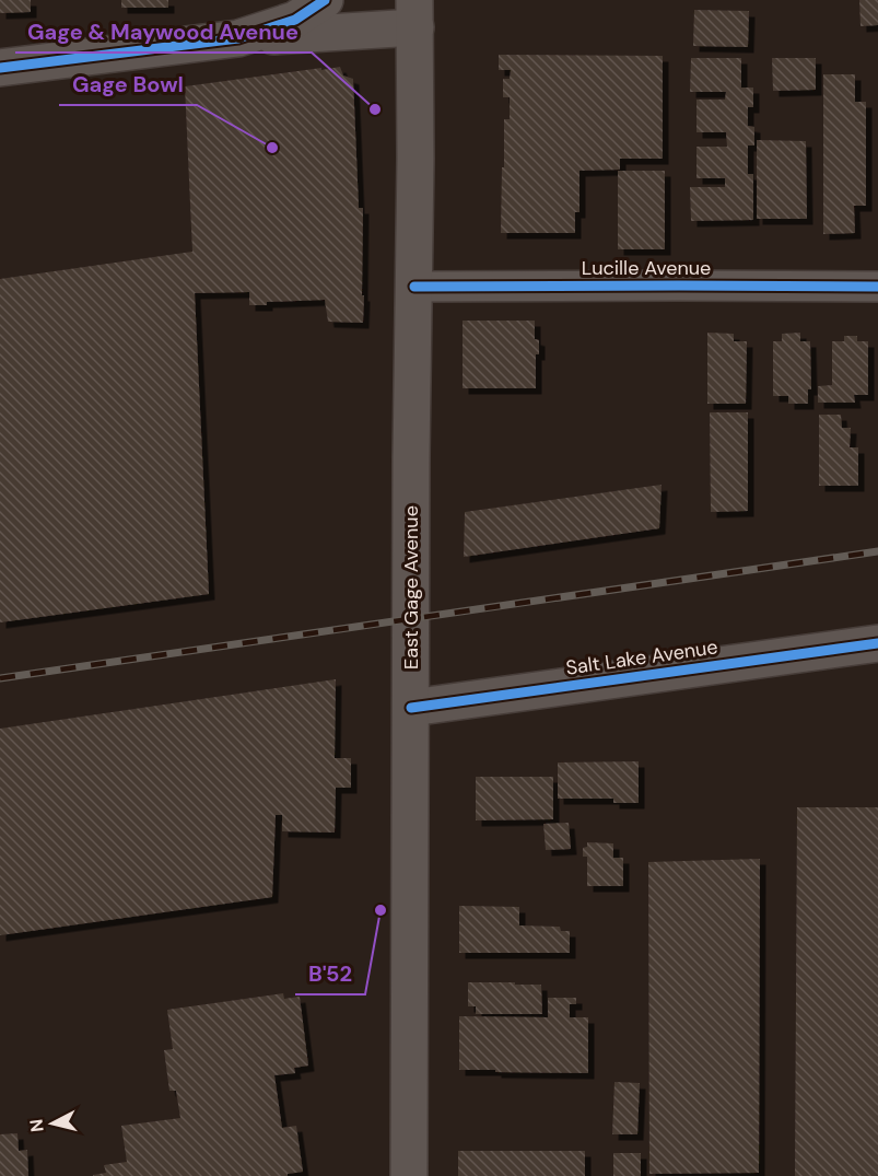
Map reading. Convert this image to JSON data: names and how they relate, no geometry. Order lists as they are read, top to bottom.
{
  "streets": {
    "main road": ["East Gage Avenue", "Salt Lake Avenue"],
    "street": ["Lucille Avenue"]
  },
  "crossings": [
    ["Lucille Avenue", "East Gage Avenue"],
    ["East Gage Avenue", "Salt Lake Avenue"]
  ],
  "places": ["Gage & Maywood Avenue", "Gage Bowl", "B'52"],
  "north": "left"
}
